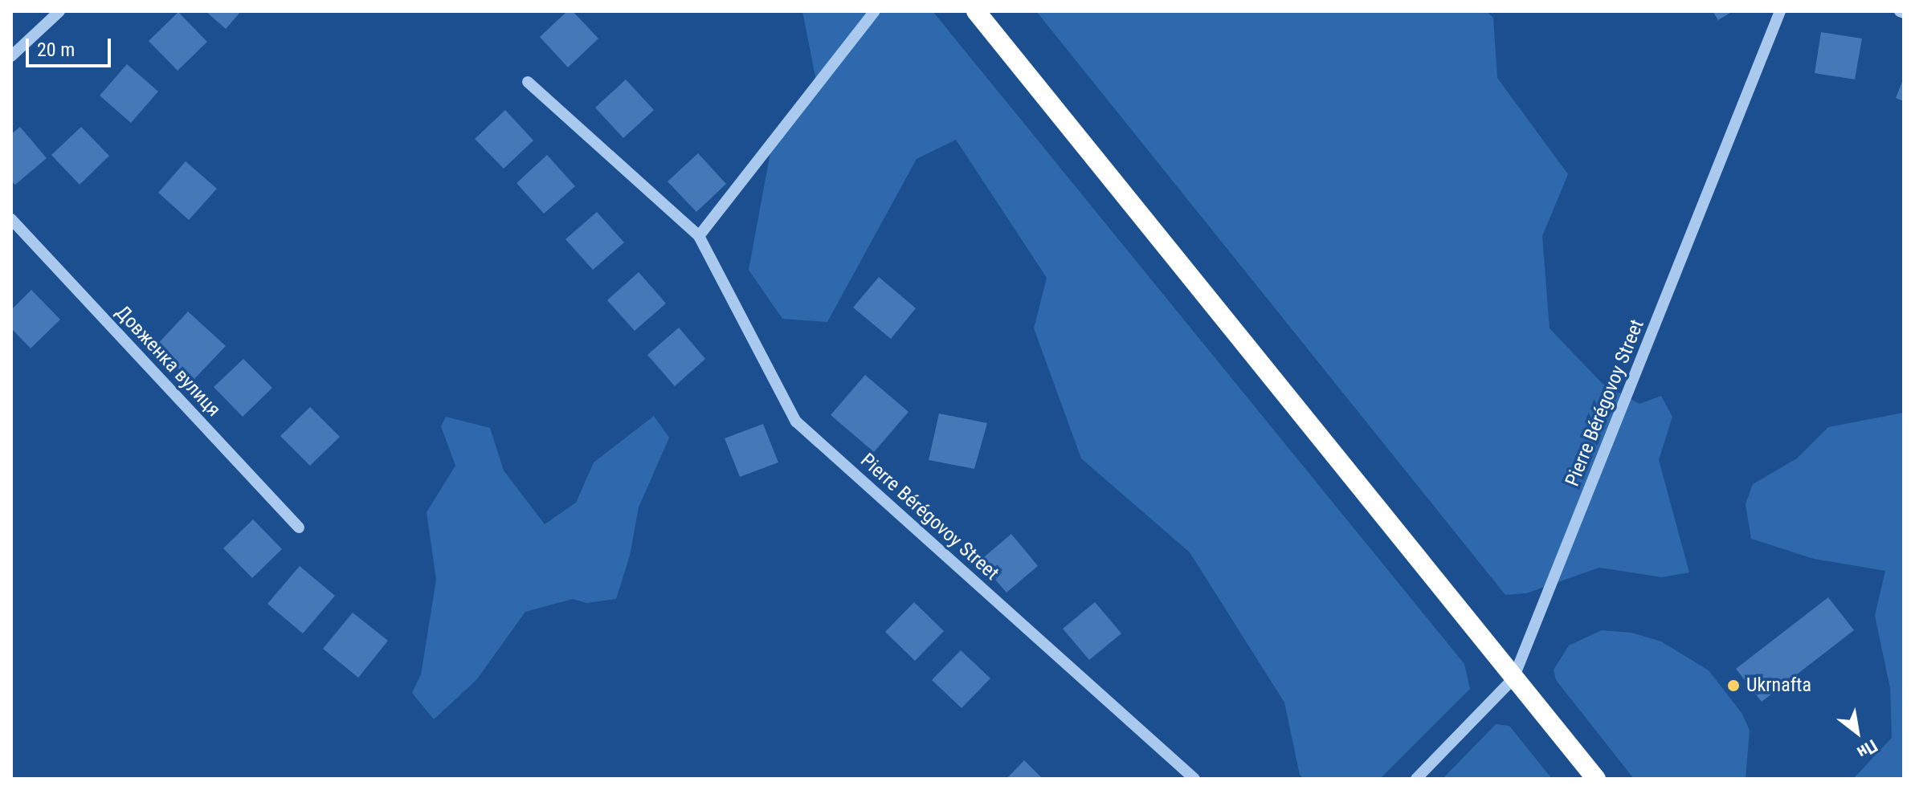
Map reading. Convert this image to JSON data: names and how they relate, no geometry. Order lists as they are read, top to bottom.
{
  "streets": {
    "street": ["Довженка вулиця", "Pierre Bérégovoy Street"]
  },
  "places": ["Ukrnafta"],
  "scale_bar": "20 m",
  "north": "bottom right"
}
